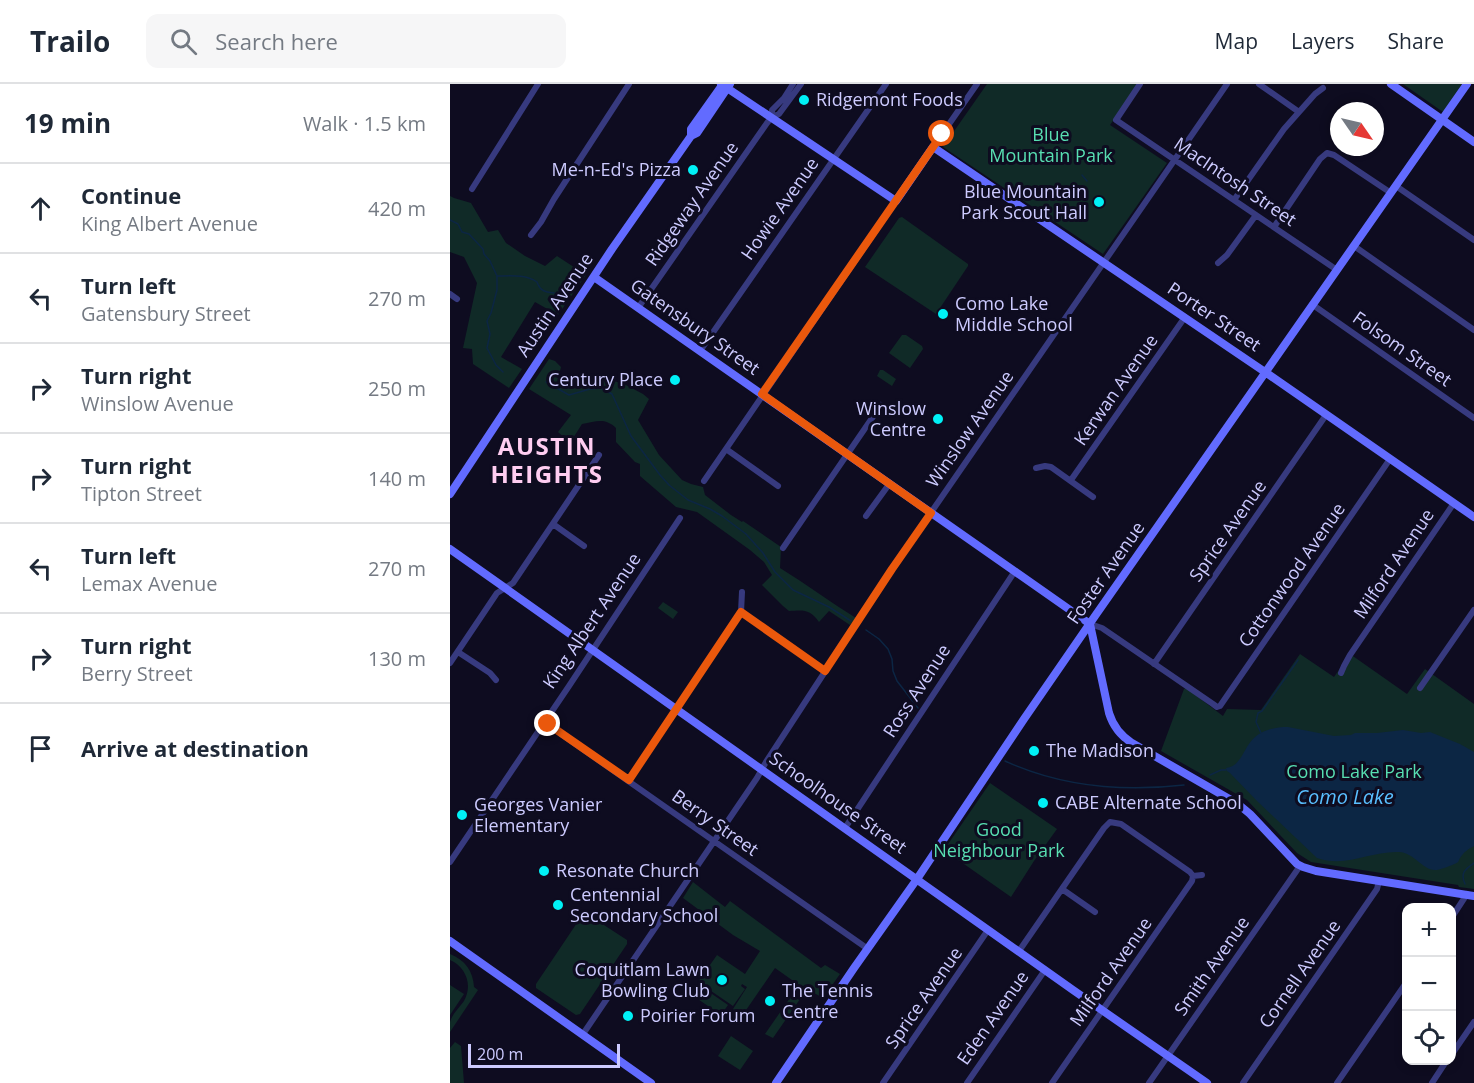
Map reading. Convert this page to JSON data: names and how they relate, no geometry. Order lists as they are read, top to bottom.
{
  "streets": {
    "street": [
      "MacIntosh Street",
      "Ridgeway Avenue",
      "Howie Avenue",
      "Austin Avenue",
      "Porter Street",
      "Gatensbury Street",
      "Folsom Street",
      "Kerwan Avenue",
      "Winslow Avenue",
      "Sprice Avenue",
      "Milford Avenue",
      "Foster Avenue",
      "Cottonwood Avenue",
      "King Albert Avenue",
      "Ross Avenue",
      "Schoolhouse Street",
      "Berry Street",
      "Smith Avenue",
      "Cornell Avenue",
      "Eden Avenue"
    ]
  },
  "crossings": [
    ["MacIntosh Street", "Winslow Avenue"],
    ["MacIntosh Street", "Foster Avenue"],
    ["Ridgeway Avenue", "Gatensbury Street"],
    ["Howie Avenue", "Gatensbury Street"],
    ["Austin Avenue", "Gatensbury Street"],
    ["Porter Street", "Kerwan Avenue"],
    ["Porter Street", "Winslow Avenue"],
    ["Porter Street", "Sprice Avenue"],
    ["Porter Street", "Milford Avenue"],
    ["Porter Street", "Foster Avenue"],
    ["Porter Street", "Cottonwood Avenue"],
    ["Gatensbury Street", "Winslow Avenue"],
    ["Gatensbury Street", "Foster Avenue"],
    ["Gatensbury Street", "Ross Avenue"],
    ["Folsom Street", "Foster Avenue"],
    ["Winslow Avenue", "Schoolhouse Street"],
    ["Winslow Avenue", "Berry Street"],
    ["Sprice Avenue", "Cottonwood Avenue"],
    ["Sprice Avenue", "Schoolhouse Street"],
    ["Milford Avenue", "Schoolhouse Street"],
    ["Foster Avenue", "Schoolhouse Street"],
    ["Foster Avenue", "Berry Street"],
    ["King Albert Avenue", "Schoolhouse Street"],
    ["King Albert Avenue", "Berry Street"],
    ["Ross Avenue", "Schoolhouse Street"],
    ["Schoolhouse Street", "Smith Avenue"],
    ["Schoolhouse Street", "Eden Avenue"]
  ],
  "districts": ["AUSTIN HEIGHTS"],
  "water": ["Como Lake"],
  "parks": ["Blue Mountain Park", "Como Lake Park", "Good Neighbour Park"],
  "places": [
    "Ridgemont Foods",
    "Me-n-Ed's Pizza",
    "Blue Mountain Park Scout Hall",
    "Como Lake Middle School",
    "Century Place",
    "Winslow Centre",
    "The Madison",
    "CABE Alternate School",
    "Georges Vanier Elementary",
    "Resonate Church",
    "Centennial Secondary School",
    "Coquitlam Lawn Bowling Club",
    "The Tennis Centre",
    "Poirier Forum"
  ],
  "scale_bar": "200 m",
  "north": "bottom right",
  "page": {
    "header": "Trailo",
    "search": "Search here",
    "nav": ["Map", "Layers", "Share"],
    "heading": ["19 min", "Walk · 1.5 km"],
    "list": [
      ["Continue", "King Albert Avenue", "420 m"],
      ["Turn left", "Gatensbury Street", "270 m"],
      ["Turn right", "Winslow Avenue", "250 m"],
      ["Turn right", "Tipton Street", "140 m"],
      ["Turn left", "Lemax Avenue", "270 m"],
      ["Turn right", "Berry Street", "130 m"],
      "Arrive at destination"
    ],
    "map_buttons": ["+", "−"],
    "scale": "200 m"
  }
}
